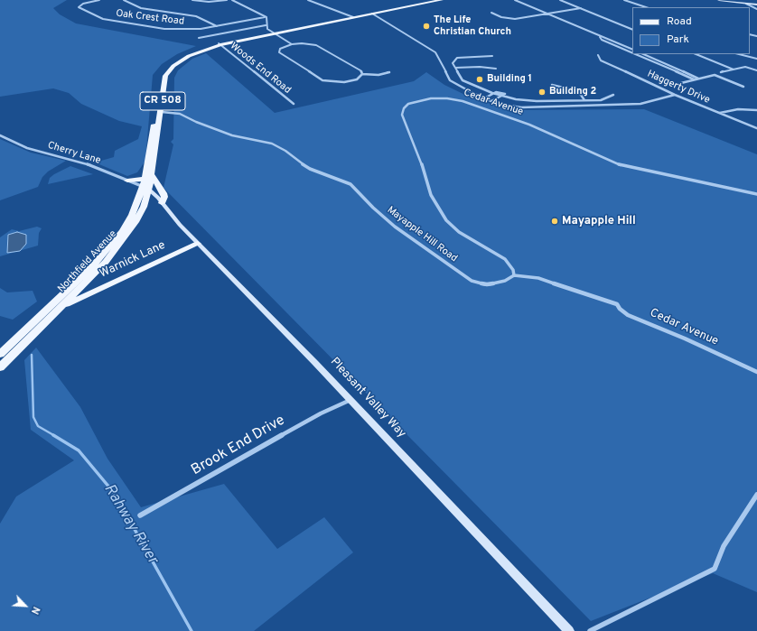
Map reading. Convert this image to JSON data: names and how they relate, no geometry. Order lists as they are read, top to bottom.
{
  "streets": {
    "main road": [
      "CR 508",
      "Warnick Lane",
      "Northfield Avenue",
      "Pleasant Valley Way"
    ],
    "street": [
      "Oak Crest Road",
      "Woods End Road",
      "Haggerty Drive",
      "Cedar Avenue",
      "Cherry Lane",
      "Mayapple Hill Road",
      "Brook End Drive"
    ]
  },
  "crossings": [
    ["Woods End Road", "Northfield Avenue"],
    ["Cedar Avenue", "Mayapple Hill Road"],
    ["Cherry Lane", "Northfield Avenue"],
    ["Cherry Lane", "Pleasant Valley Way"],
    ["Mayapple Hill Road", "Northfield Avenue"],
    ["Warnick Lane", "Northfield Avenue"],
    ["Warnick Lane", "Pleasant Valley Way"],
    ["Northfield Avenue", "Pleasant Valley Way"],
    ["Pleasant Valley Way", "Brook End Drive"]
  ],
  "water": ["Rahway River"],
  "places": [
    "The Life Christian Church",
    "Building 1",
    "Building 2",
    "Mayapple Hill"
  ],
  "legend": ["Road", "Park"],
  "north": "bottom right"
}
